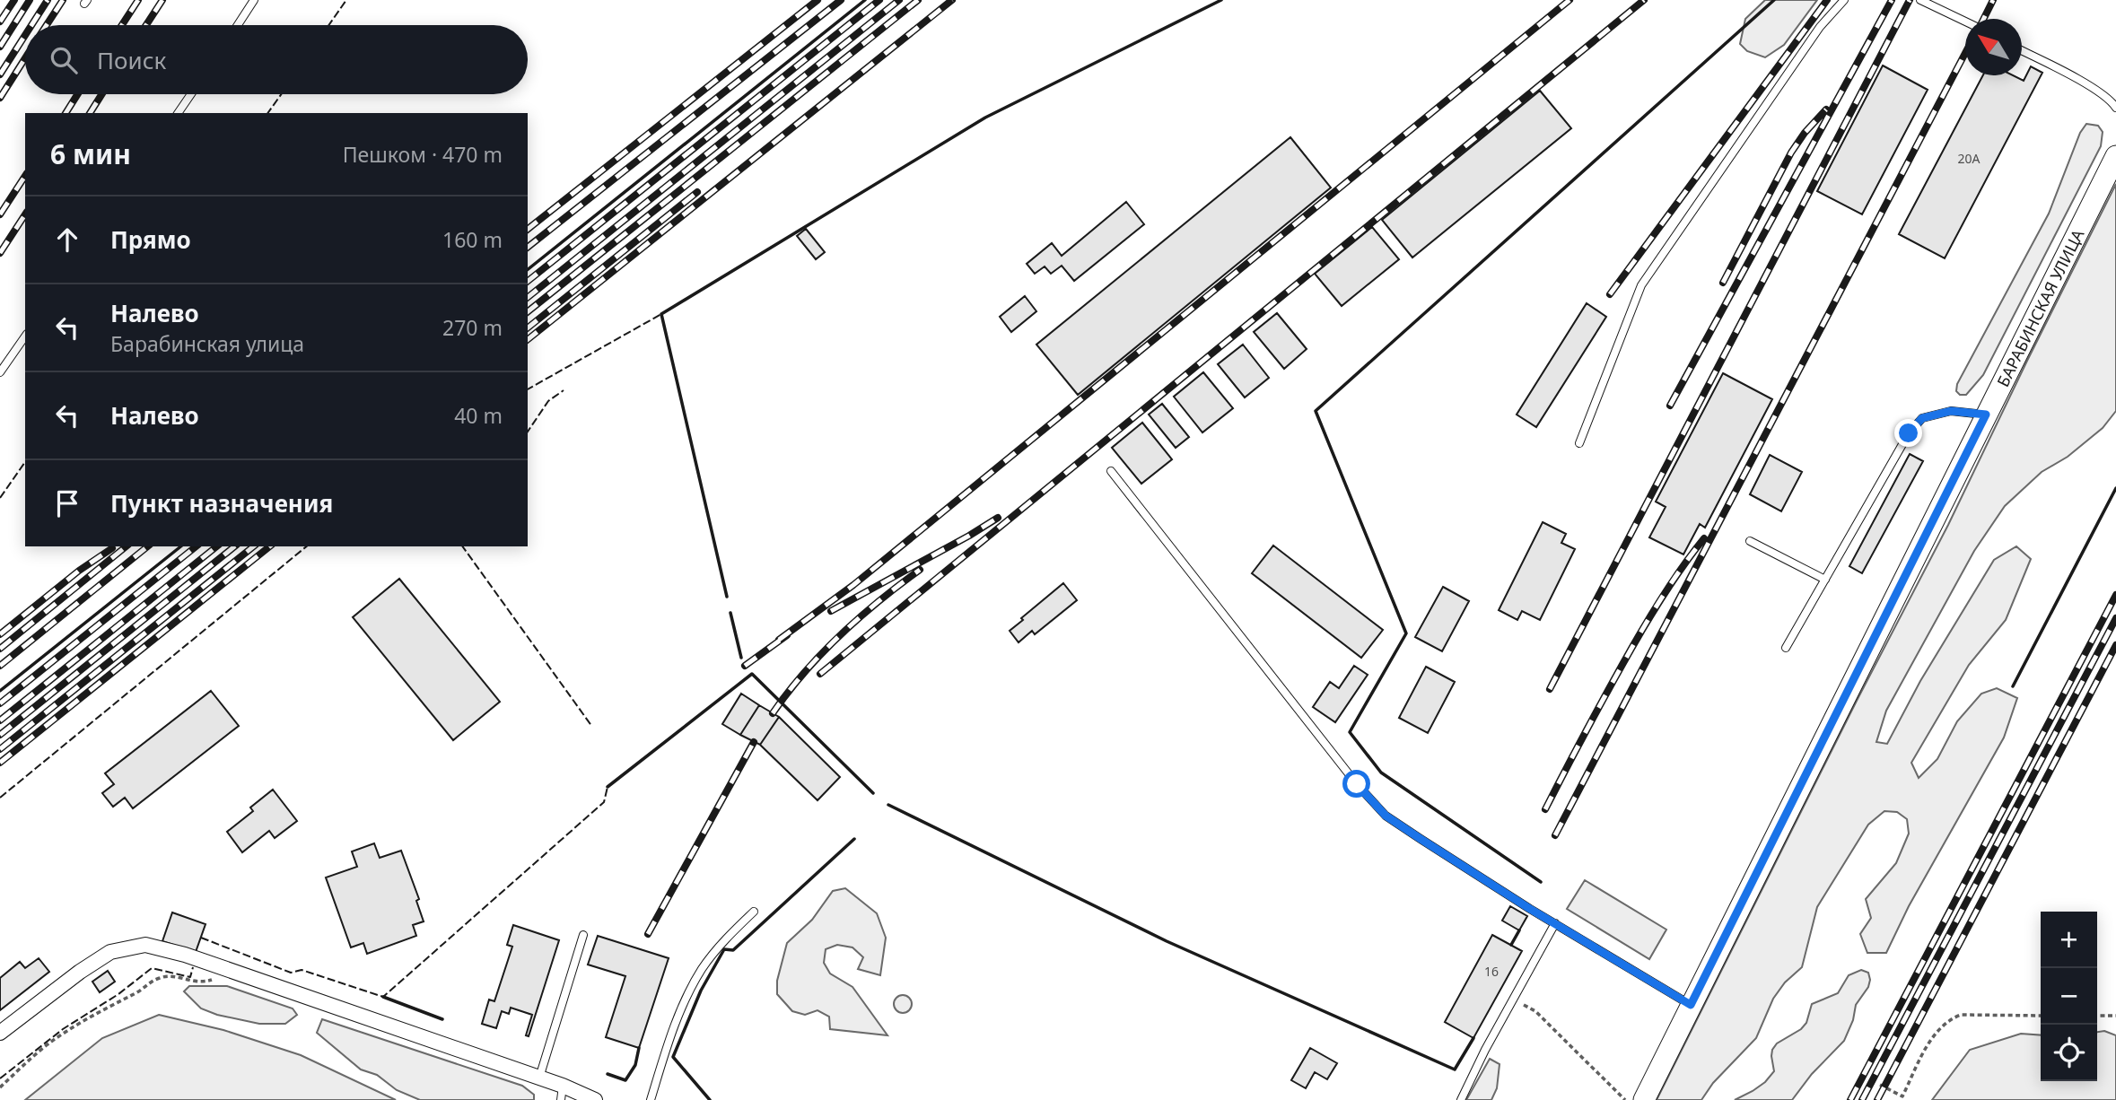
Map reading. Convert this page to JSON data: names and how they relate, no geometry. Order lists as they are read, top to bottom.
{
  "streets": {
    "main road": ["БАРАБИНСКАЯ УЛИЦА"]
  },
  "house_numbers": ["20А", "16"],
  "north": "top left",
  "page": {
    "search": "Поиск",
    "heading": ["6 мин", "Пешком · 470 m"],
    "list": [
      ["Прямо", "160 m"],
      ["Налево", "Барабинская улица", "270 m"],
      ["Налево", "40 m"],
      "Пункт назначения"
    ],
    "map_buttons": ["+", "−"]
  }
}
